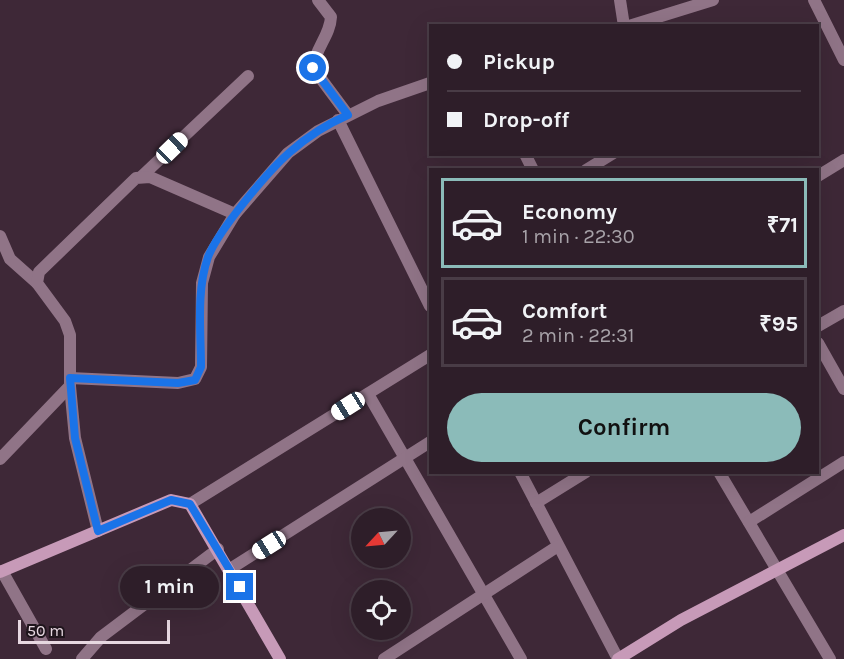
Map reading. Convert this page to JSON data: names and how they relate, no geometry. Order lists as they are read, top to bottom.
{
  "scale_bar": "50 m",
  "north": "bottom left",
  "page": {
    "banner": ["Pickup", "Drop-off"],
    "list": [
      {
        "name": "Economy",
        "note": "1 min · 22:30",
        "value": "₹71"
      },
      {
        "name": "Comfort",
        "note": "2 min · 22:31",
        "value": "₹95"
      }
    ],
    "buttons": "Confirm",
    "bubble": "1 min",
    "scale": "50 m"
  }
}
